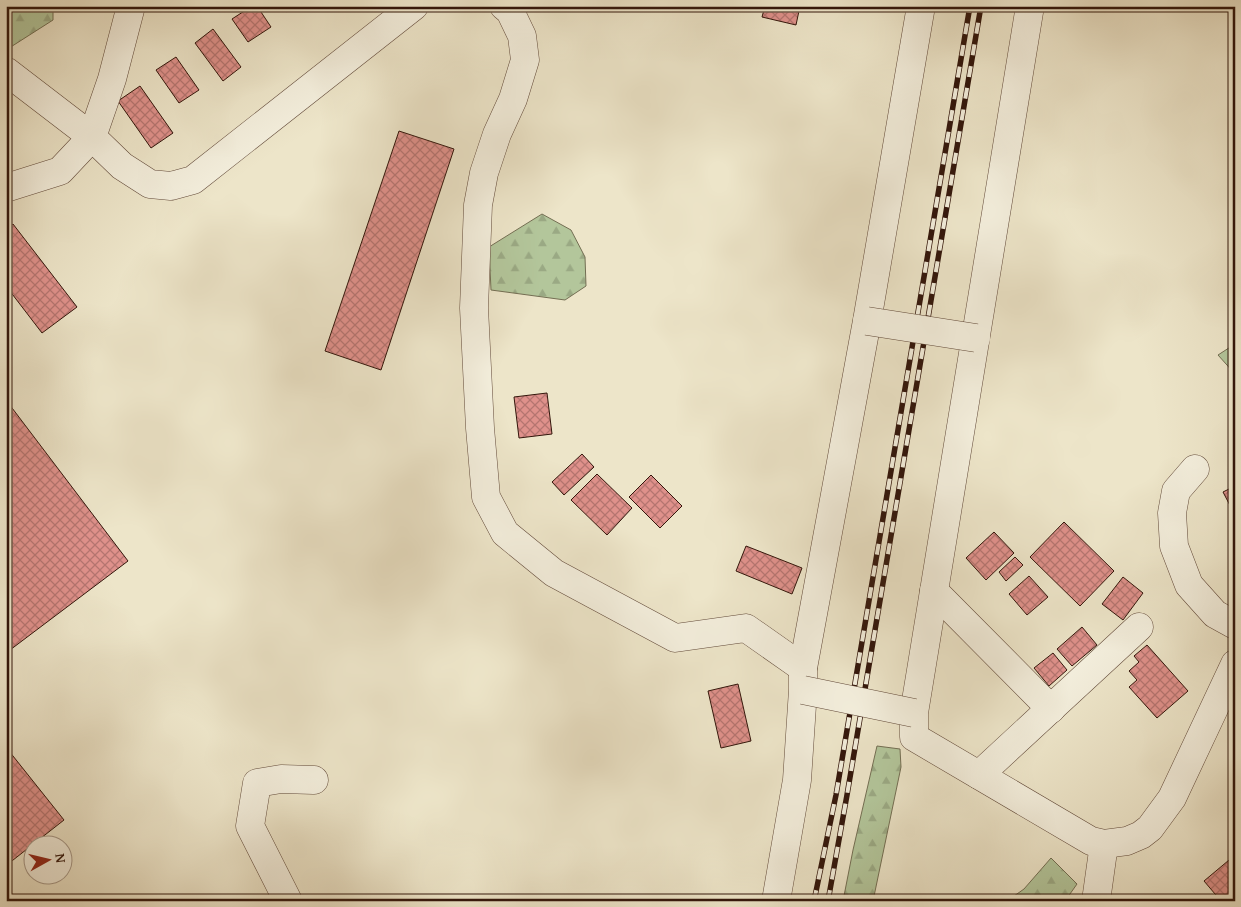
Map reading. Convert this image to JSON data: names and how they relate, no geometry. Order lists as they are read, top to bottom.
{
  "north": "right"
}
